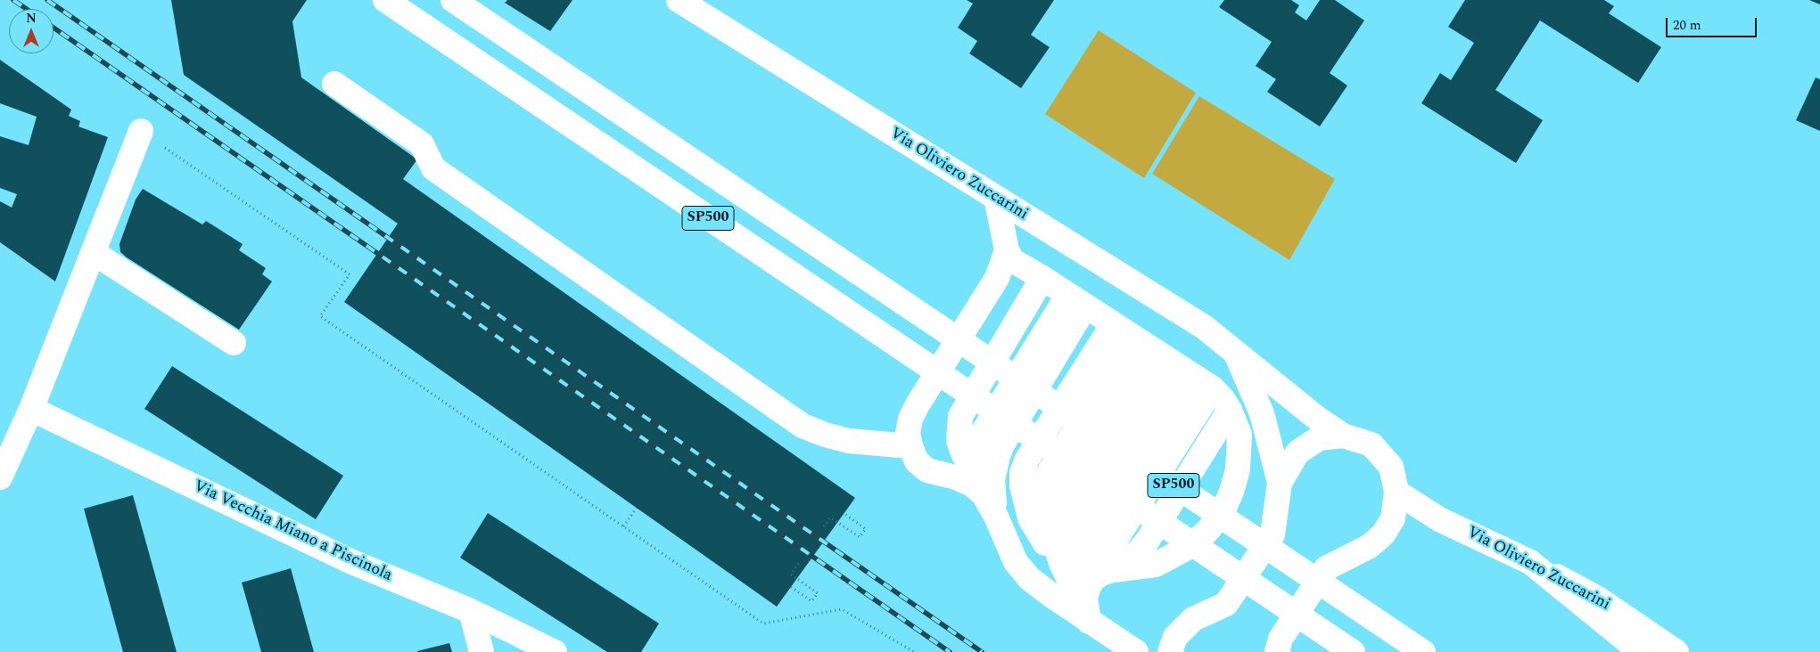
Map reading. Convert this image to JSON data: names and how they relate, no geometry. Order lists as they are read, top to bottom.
{
  "streets": {
    "main road": ["Via Oliviero Zuccarini", "SP500", "Via Vecchia Miano a Piscinola"]
  },
  "scale_bar": "20 m",
  "north": "top"
}
